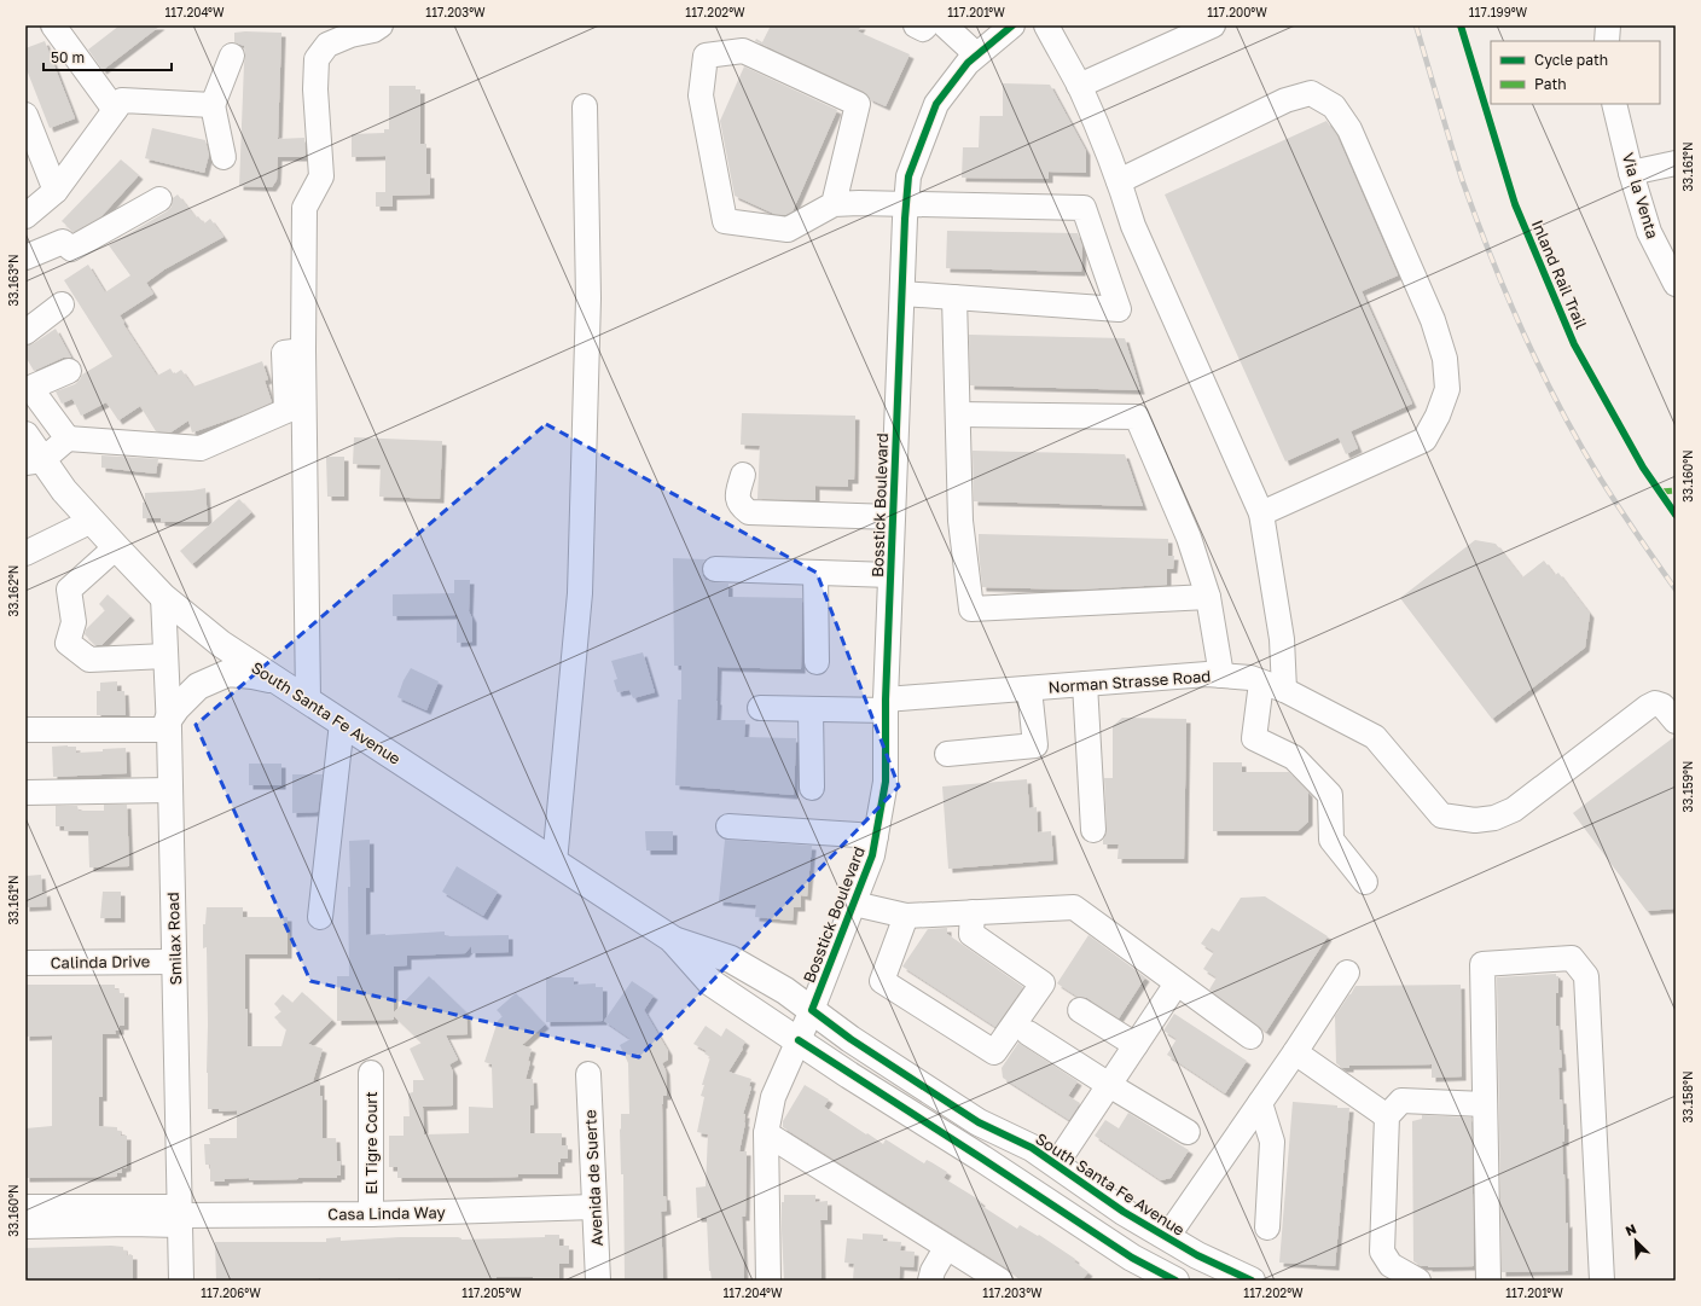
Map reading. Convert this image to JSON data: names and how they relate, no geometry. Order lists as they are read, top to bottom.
{
  "streets": {
    "main road": ["South Santa Fe Avenue"],
    "street": [
      "Via la Venta",
      "Bosstick Boulevard",
      "Norman Strasse Road",
      "Smilax Road",
      "Calinda Drive",
      "El Tigre Court",
      "Avenida de Suerte",
      "Casa Linda Way"
    ],
    "cycle path": ["Inland Rail Trail"]
  },
  "crossings": [
    ["Bosstick Boulevard", "Norman Strasse Road"],
    ["Bosstick Boulevard", "South Santa Fe Avenue"],
    ["South Santa Fe Avenue", "Smilax Road"],
    ["Smilax Road", "Calinda Drive"],
    ["Smilax Road", "Casa Linda Way"],
    ["El Tigre Court", "Casa Linda Way"],
    ["Avenida de Suerte", "Casa Linda Way"]
  ],
  "legend": ["Cycle path", "Path"],
  "scale_bar": "50 m",
  "north": "top left",
  "coordinates": [
    "117.204°W",
    "117.203°W",
    "117.202°W",
    "117.201°W",
    "117.200°W",
    "117.199°W",
    "33.161°N",
    "33.163°N",
    "33.160°N",
    "33.162°N",
    "33.159°N",
    "33.158°N",
    "117.206°W",
    "117.205°W"
  ]
}
